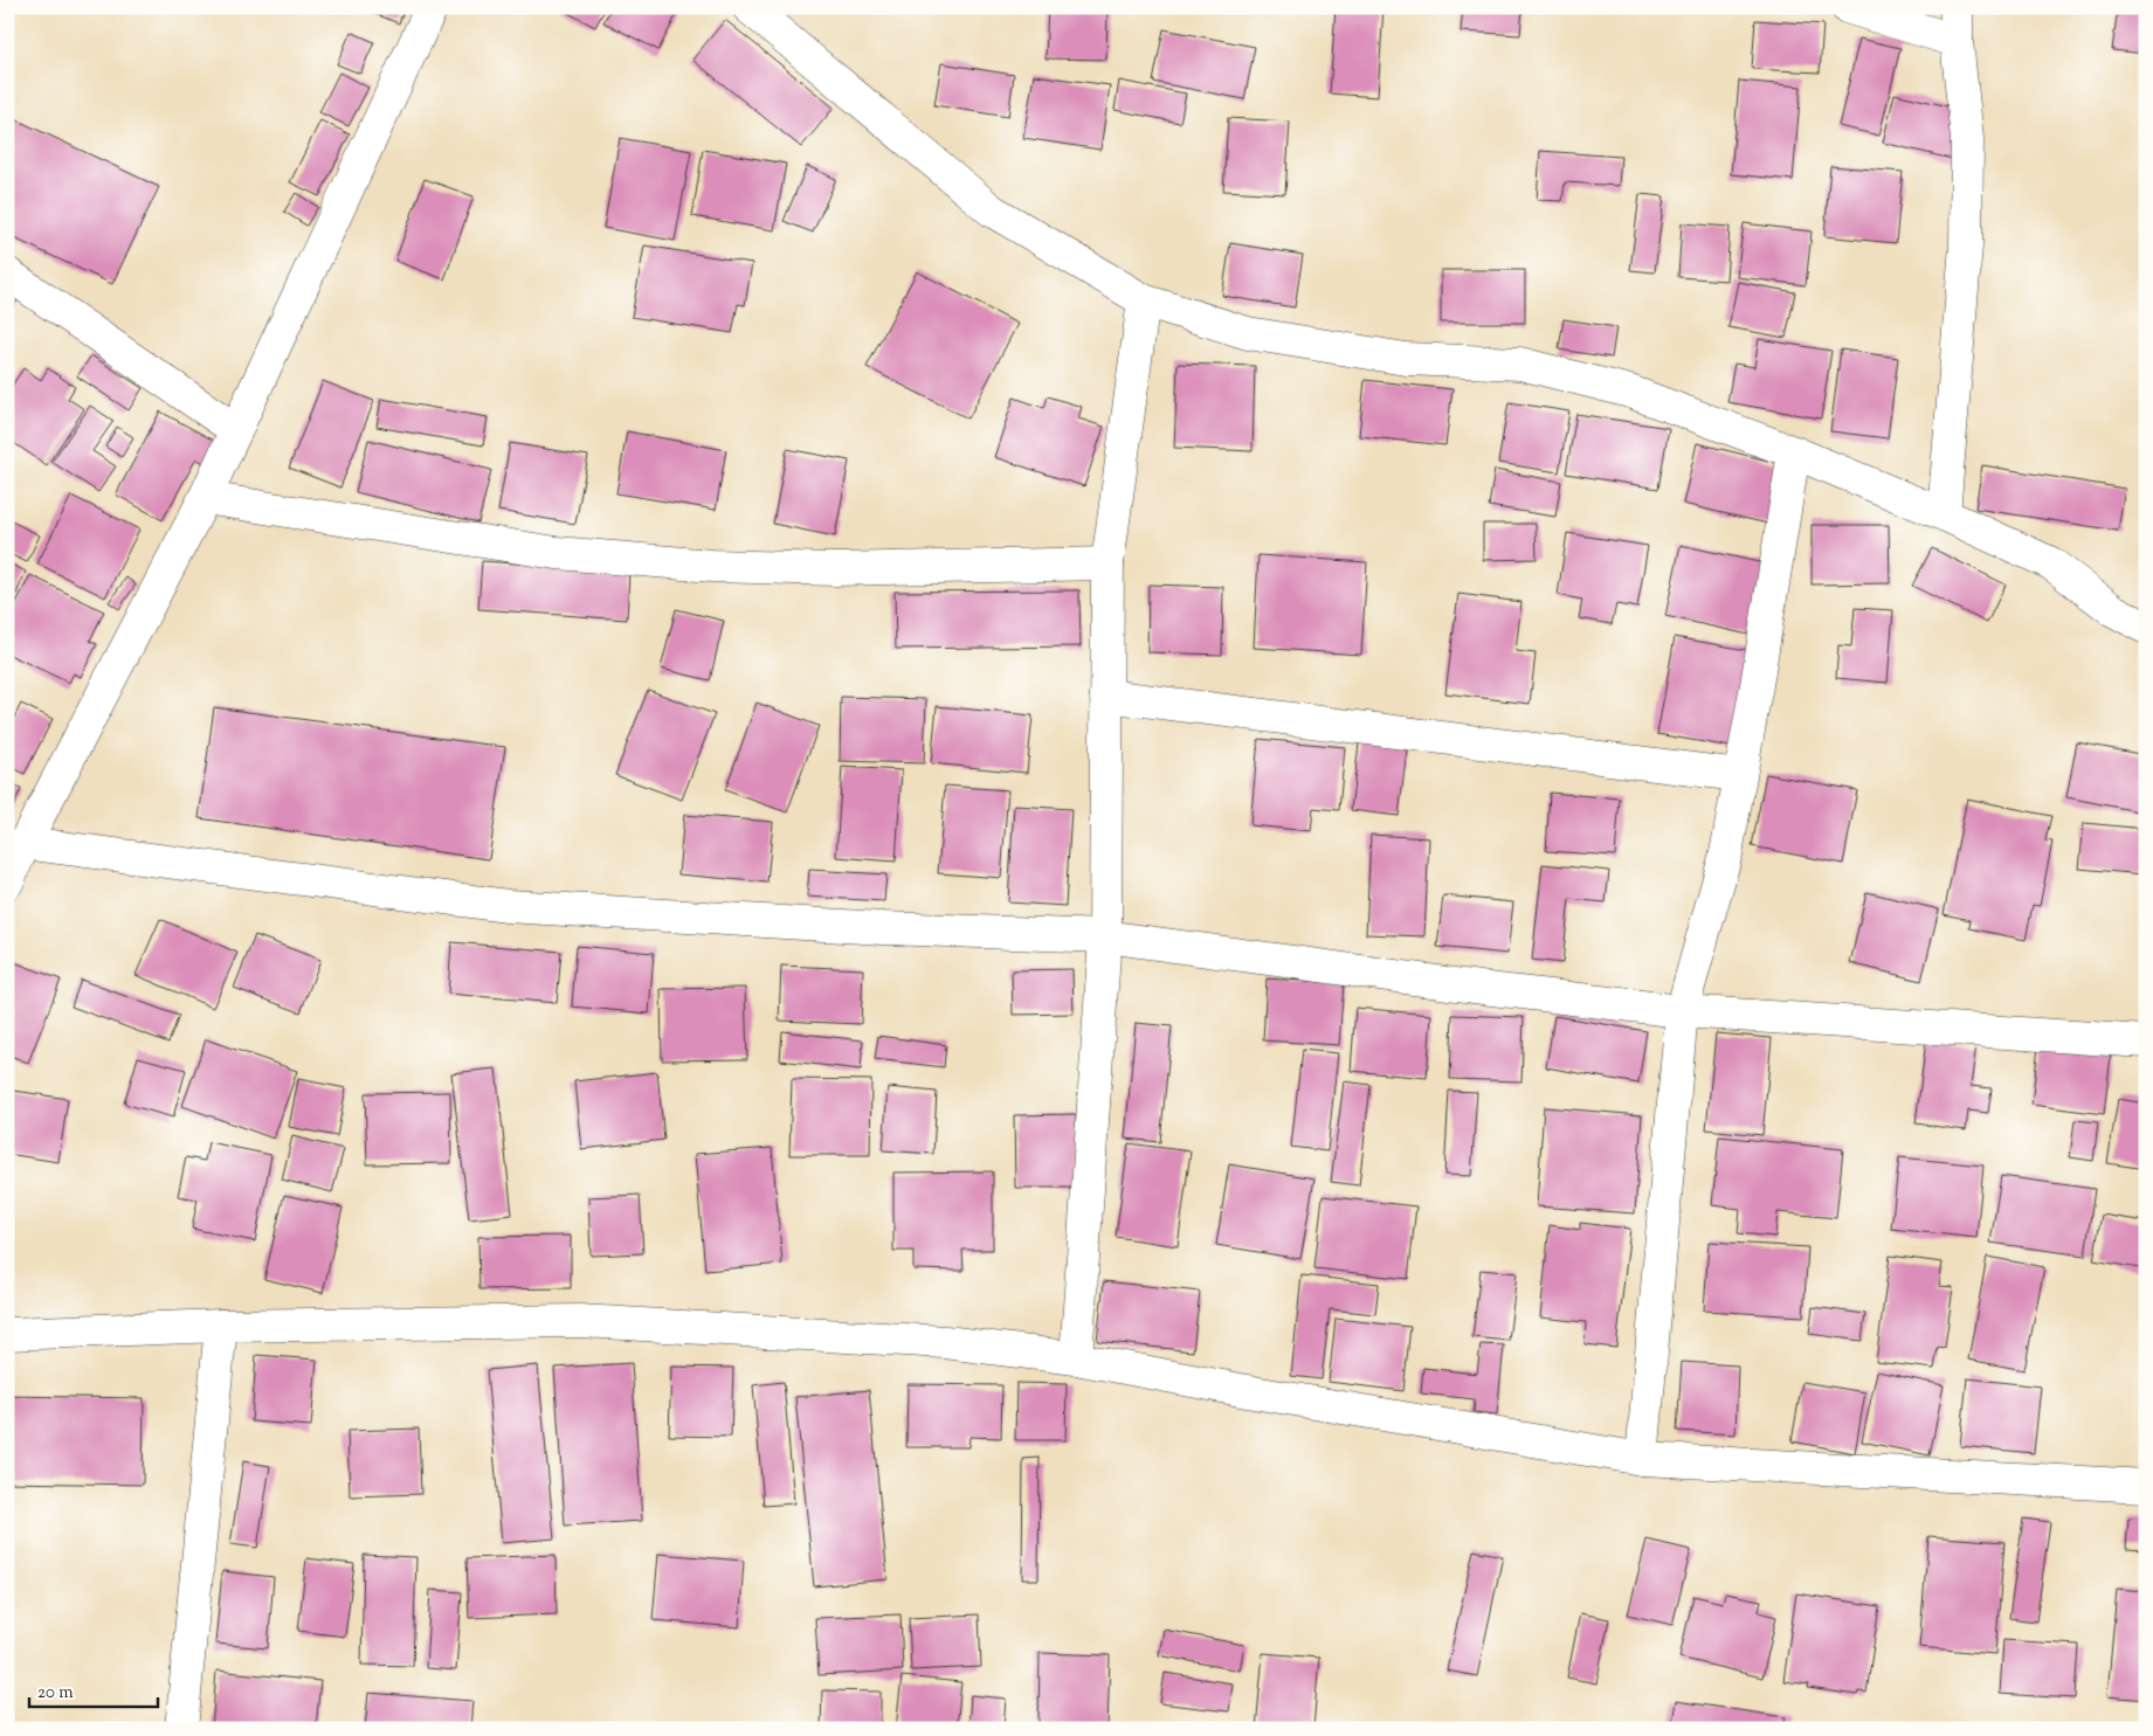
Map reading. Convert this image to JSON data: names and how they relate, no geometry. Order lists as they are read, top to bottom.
{
  "scale_bar": "20 m"
}
